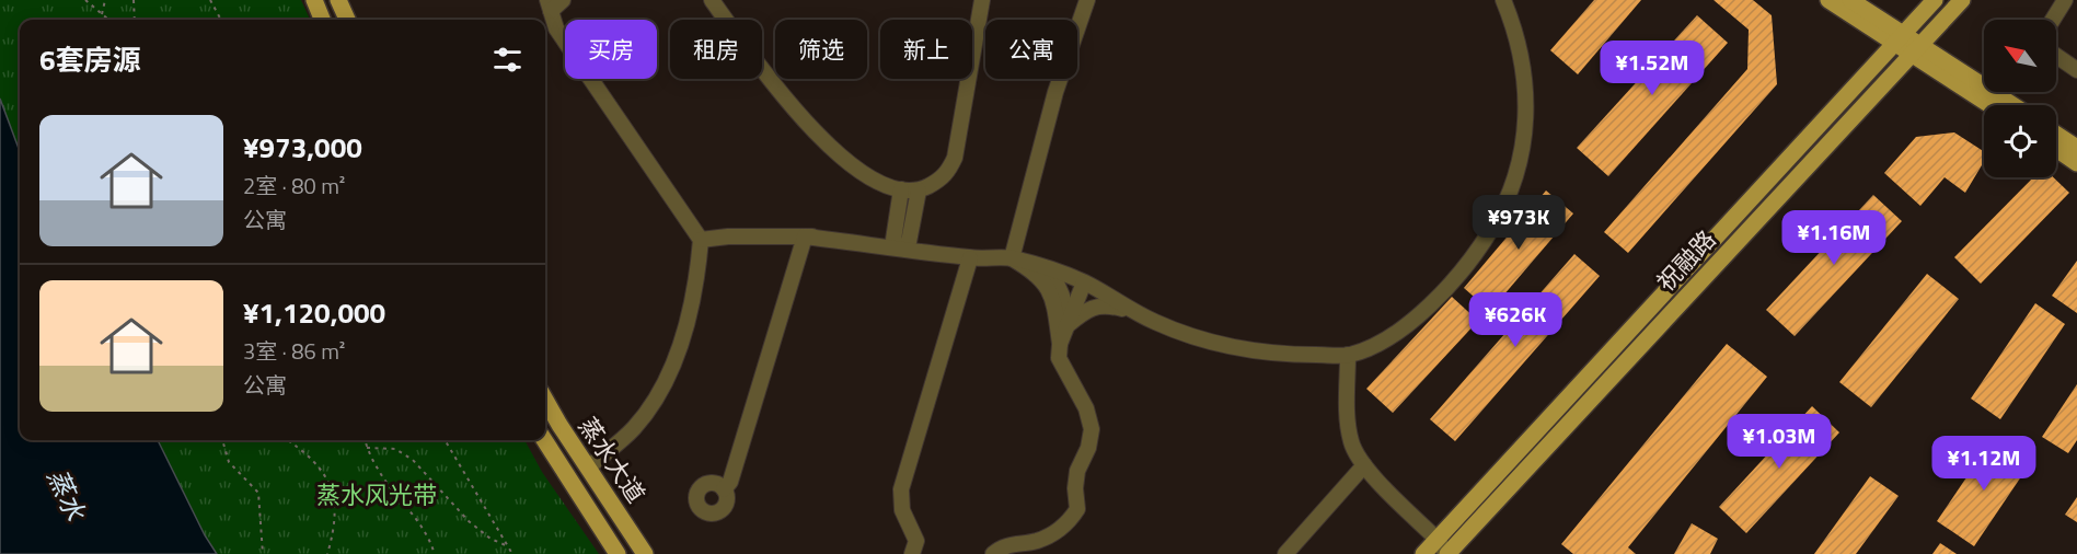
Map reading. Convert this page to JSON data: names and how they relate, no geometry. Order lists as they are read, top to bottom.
{
  "streets": {
    "main road": ["祝融路", "蒸水大道"]
  },
  "water": ["蒸水"],
  "parks": ["蒸水风光带"],
  "north": "top left",
  "page": {
    "chip": [
      "买房",
      "租房",
      "筛选",
      "新上",
      "公寓"
    ],
    "heading": "6套房源",
    "price": [
      "¥1.52M",
      "¥973K",
      "¥1.16M",
      "¥626K",
      "¥1.03M",
      "¥1.12M"
    ],
    "list": [
      {
        "name": "¥973,000",
        "note": "2室 · 80 m² · 公寓"
      },
      {
        "name": "¥1,120,000",
        "note": "3室 · 86 m² · 公寓"
      }
    ]
  }
}
